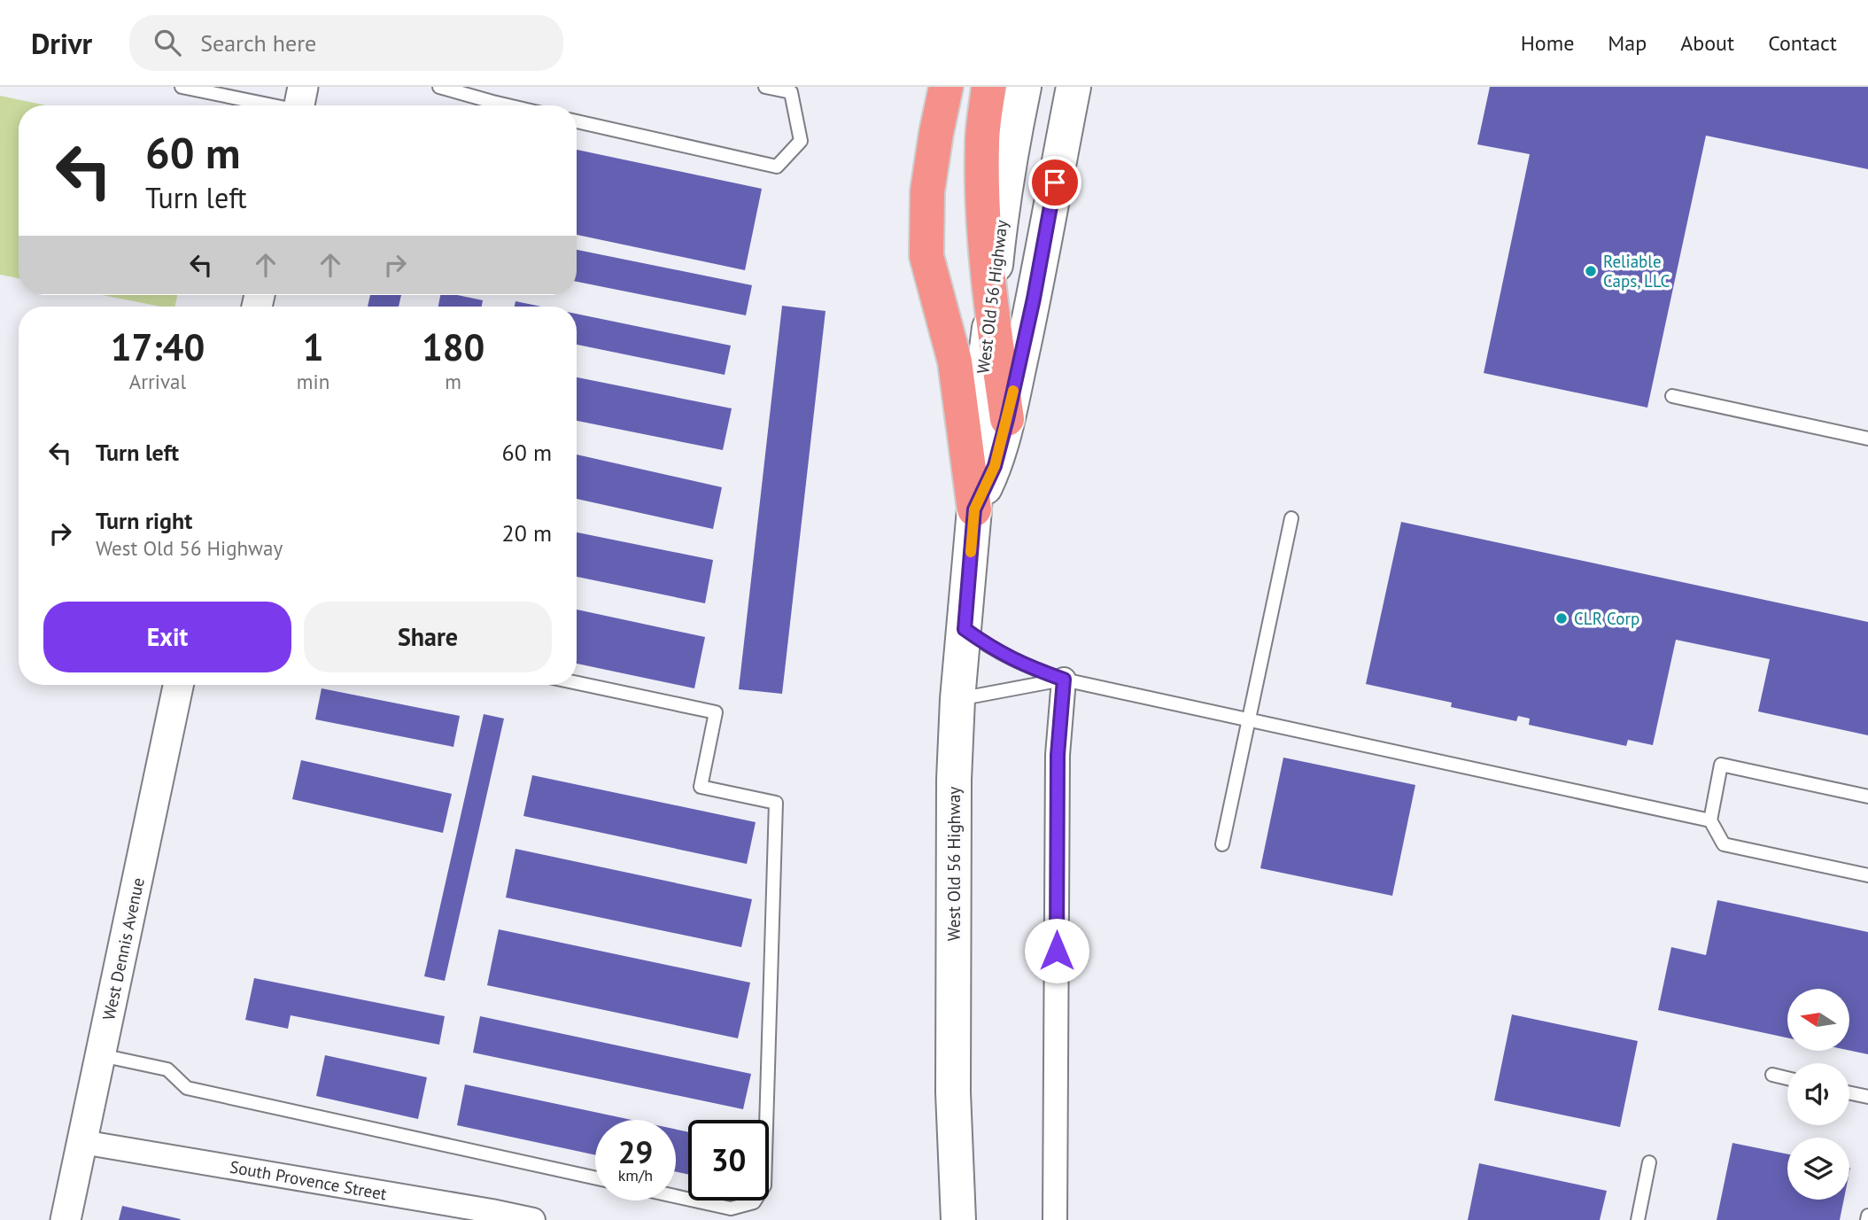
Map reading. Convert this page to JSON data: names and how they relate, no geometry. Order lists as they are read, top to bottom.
{
  "streets": {
    "main road": ["West Old 56 Highway"],
    "street": ["West Dennis Avenue", "South Provence Street"]
  },
  "crossings": [
    ["West Dennis Avenue", "South Provence Street"]
  ],
  "places": ["Reliable Caps, LLC", "CLR Corp"],
  "north": "left",
  "page": {
    "header": "Drivr",
    "search": "Search here",
    "nav": [
      "Home",
      "Map",
      "About",
      "Contact"
    ],
    "turn": ["60 m", "Turn left"],
    "eta": [
      "17:40",
      "Arrival",
      "1",
      "min",
      "180",
      "m"
    ],
    "list": [
      {
        "name": "Turn left",
        "value": "60 m"
      },
      {
        "name": "Turn right",
        "note": "West Old 56 Highway",
        "value": "20 m"
      }
    ],
    "buttons": ["Exit", "Share"],
    "speed": "29 km/h",
    "limit": "30"
  }
}
